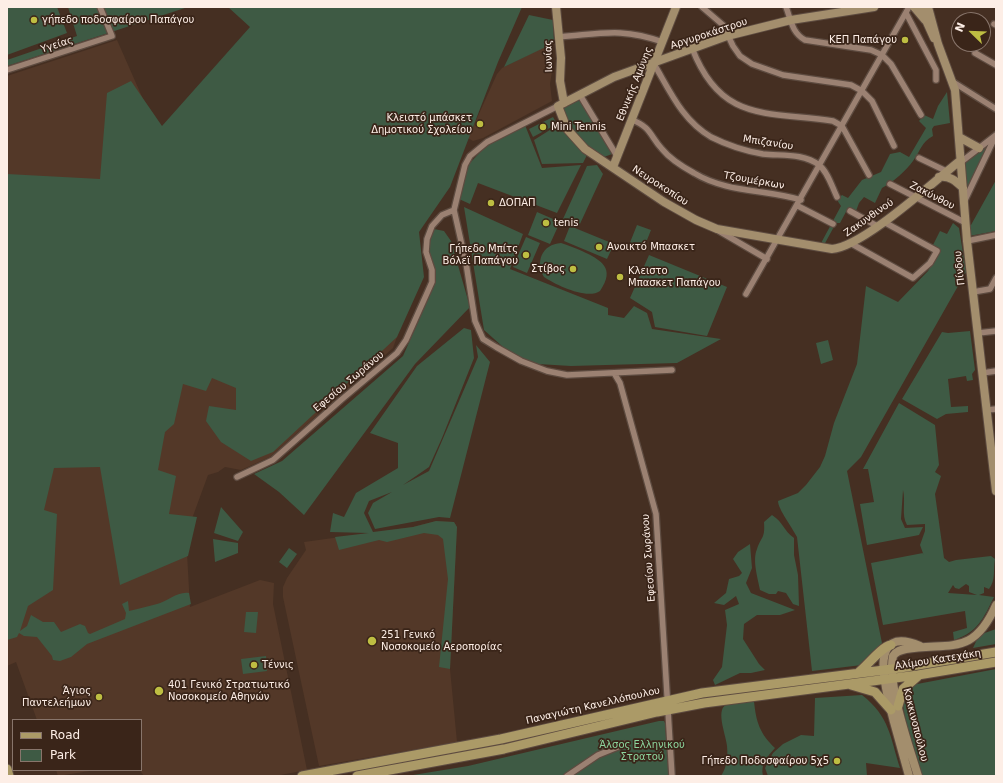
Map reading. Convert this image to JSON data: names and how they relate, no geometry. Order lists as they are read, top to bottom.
{
  "streets": {
    "main road": ["Αλίμου Κατεχάκη", "Παναγιώτη Κανελλόπουλου"],
    "street": [
      "Αργυροκάστρου",
      "Υγείας",
      "Ιωνίας",
      "Εθνικής Αμύνης",
      "Μπιζανίου",
      "Τζουμέρκων",
      "Νευροκοπίου",
      "Ζακύνθου",
      "Ζακυνθινού",
      "Πίνδου",
      "Εφεσίου Σωράνου",
      "Κοκκινοπούλου"
    ]
  },
  "crossings": [
    ["Αργυροκάστρου", "Ιωνίας"],
    ["Αργυροκάστρου", "Εθνικής Αμύνης"],
    ["Αργυροκάστρου", "Μπιζανίου"],
    ["Αργυροκάστρου", "Νευροκοπίου"],
    ["Ιωνίας", "Νευροκοπίου"],
    ["Εθνικής Αμύνης", "Μπιζανίου"],
    ["Εθνικής Αμύνης", "Τζουμέρκων"],
    ["Εθνικής Αμύνης", "Νευροκοπίου"],
    ["Νευροκοπίου", "Ζακυνθινού"],
    ["Ζακύνθου", "Ζακυνθινού"],
    ["Ζακύνθου", "Πίνδου"],
    ["Ζακυνθινού", "Πίνδου"],
    ["Εφεσίου Σωράνου", "Παναγιώτη Κανελλόπουλου"],
    ["Αλίμου Κατεχάκη", "Παναγιώτη Κανελλόπουλου"],
    ["Αλίμου Κατεχάκη", "Κοκκινοπούλου"],
    ["Παναγιώτη Κανελλόπουλου", "Κοκκινοπούλου"]
  ],
  "parks": ["Άλσος Ελληνικού Στρατού"],
  "places": [
    "γήπεδο ποδοσφαίρου Παπάγου",
    "ΚΕΠ Παπάγου",
    "Κλειστό μπάσκετ Δημοτικού Σχολείου",
    "Mini Tennis",
    "ΔΟΠΑΠ",
    "tenis",
    "Ανοικτό Μπασκετ",
    "Γήπεδο Μπίτς Βόλεϊ Παπάγου",
    "Στίβος",
    "Κλειστο Μπασκετ Παπάγου",
    "251 Γενικό Νοσοκομείο Αεροπορίας",
    "Τέννις",
    "401 Γενικό Στρατιωτικό Νοσοκομείο Αθηνών",
    "Άγιος Παντελεήμων",
    "Γήπεδο Ποδοσφαίρου 5χ5"
  ],
  "legend": ["Road", "Park"],
  "north": "top left"
}
